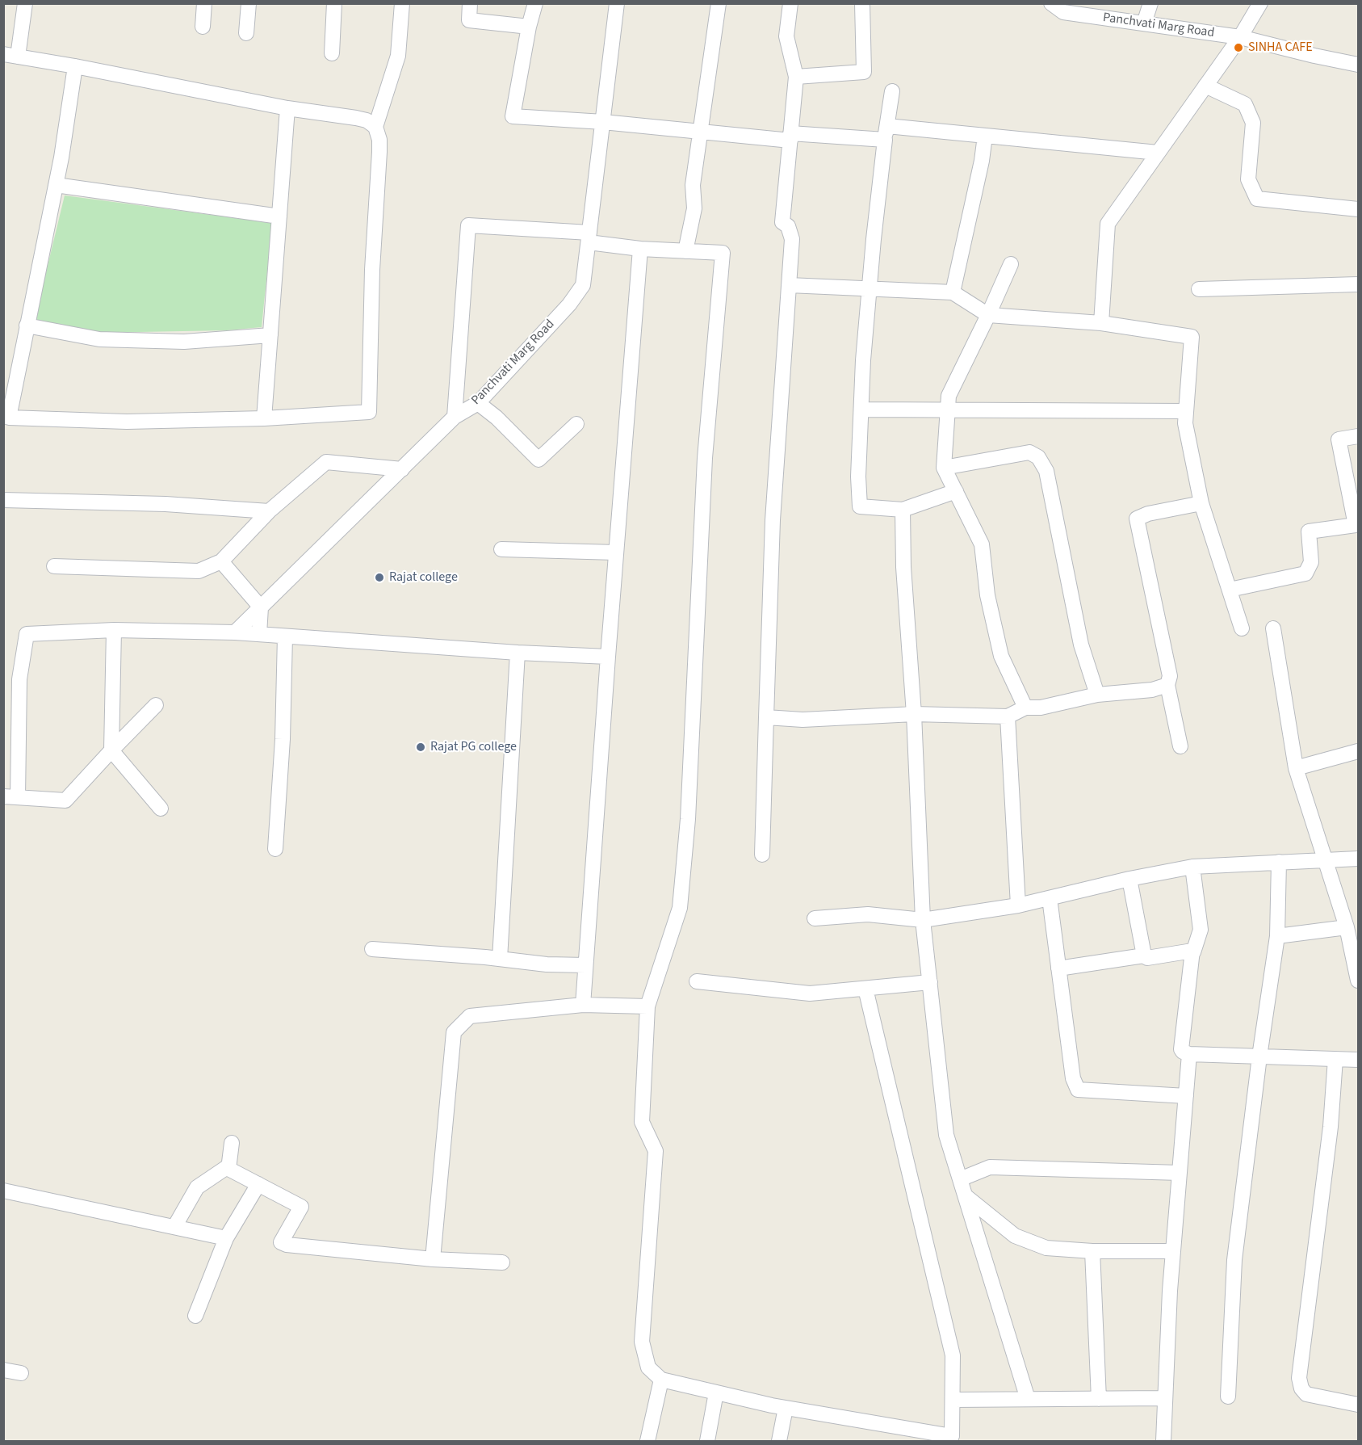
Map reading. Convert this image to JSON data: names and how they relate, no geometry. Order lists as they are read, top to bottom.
{
  "streets": {
    "street": ["Panchvati Marg Road"]
  },
  "places": ["SINHA CAFE", "Rajat college", "Rajat PG college"]
}
